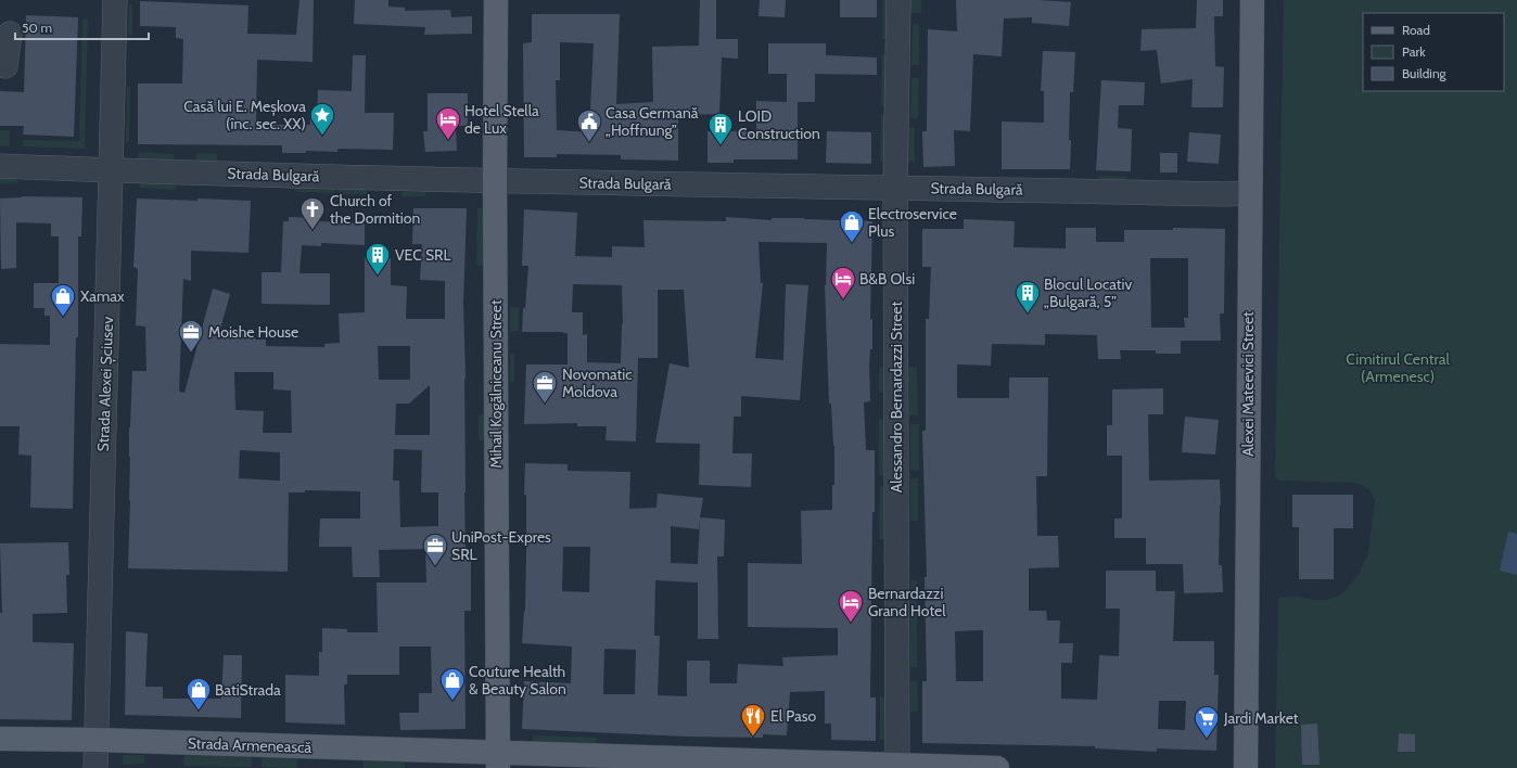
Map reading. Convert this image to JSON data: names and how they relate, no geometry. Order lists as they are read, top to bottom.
{
  "streets": {
    "main road": ["Mihail Kogălniceanu Street", "Alexei Mateevici Street", "Strada Armenească"],
    "street": ["Strada Bulgară", "Strada Alexei Șciusev", "Alessandro Bernardazzi Street"]
  },
  "crossings": [
    ["Strada Bulgară", "Strada Alexei Șciusev"],
    ["Strada Bulgară", "Mihail Kogălniceanu Street"],
    ["Strada Bulgară", "Alexei Mateevici Street"],
    ["Strada Bulgară", "Alessandro Bernardazzi Street"],
    ["Strada Alexei Șciusev", "Strada Armenească"],
    ["Mihail Kogălniceanu Street", "Strada Armenească"],
    ["Alessandro Bernardazzi Street", "Strada Armenească"]
  ],
  "parks": ["Cimitirul Central (Armenesc)"],
  "places": {
    "place": ["Casă lui E. Meșkova (înc. sec. XX)"],
    "hotel": ["Hotel Stella de Lux", "B&B Olsi", "Bernardazzi Grand Hotel"],
    "public building": ["Casa Germană „Hoffnung”"],
    "building": ["LOID Construction", "VEC SRL", "Blocul Locativ „Bulgară, 5”"],
    "church": ["Church of the Dormition"],
    "shop": [
      "Electroservice Plus",
      "Xamax",
      "Couture Health & Beauty Salon",
      "BatiStrada"
    ],
    "office": ["Moishe House", "Novomatic Moldova", "UniPost-Expres SRL"],
    "restaurant": ["El Paso"],
    "supermarket": ["Jardi Market"]
  },
  "legend": ["Road", "Park", "Building"],
  "scale_bar": "50 m"
}
